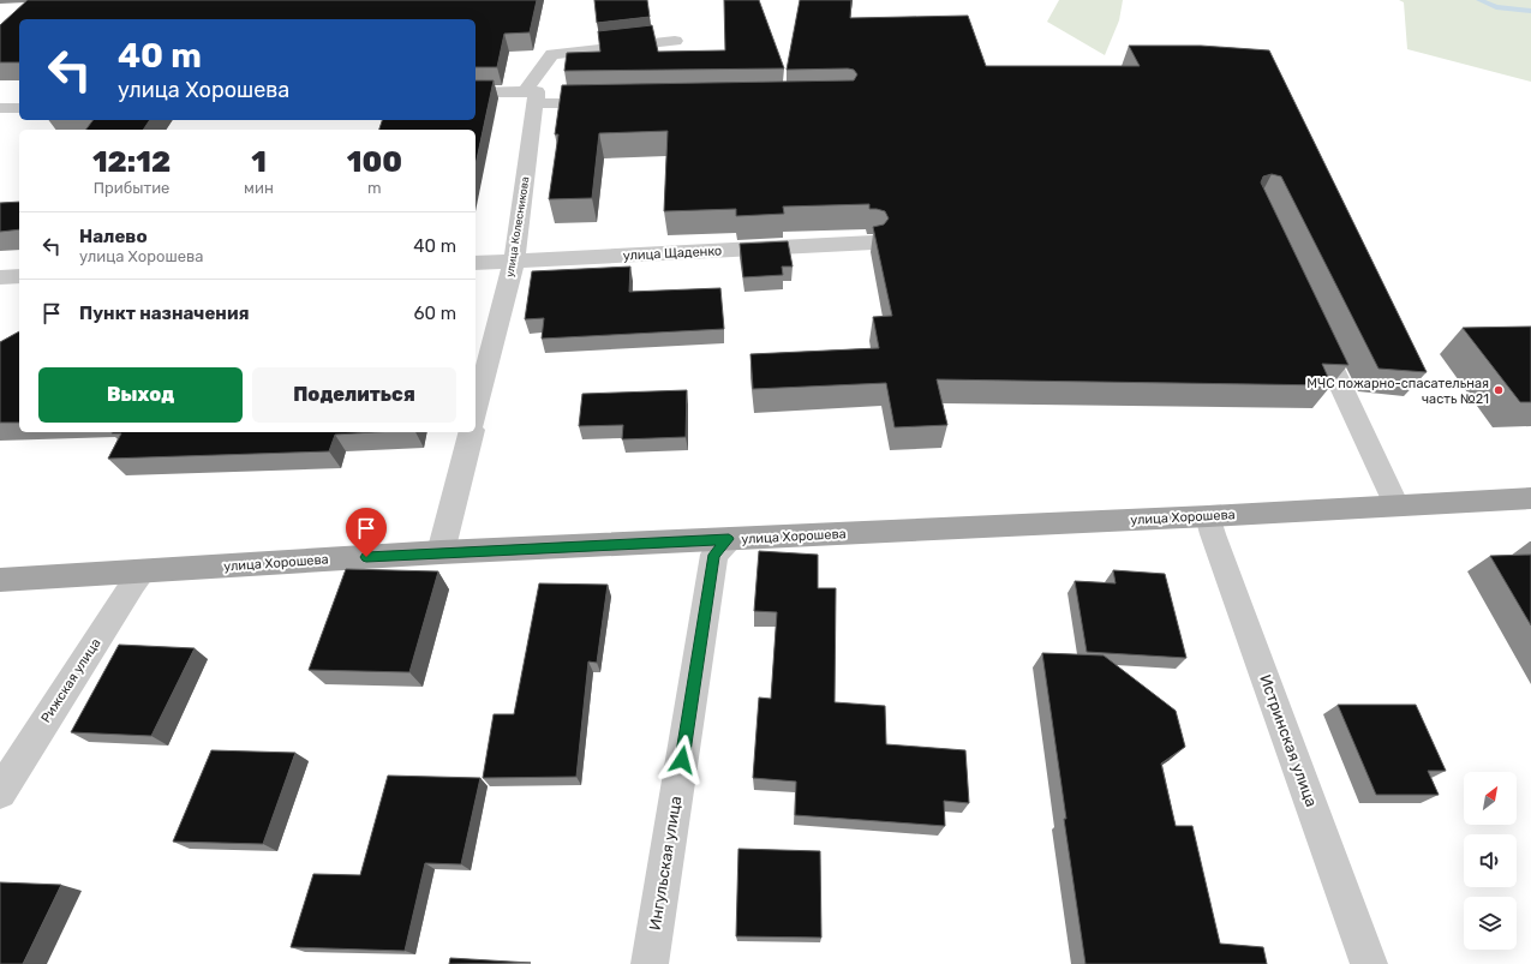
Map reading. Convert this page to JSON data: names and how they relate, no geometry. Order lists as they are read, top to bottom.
{
  "streets": {
    "main road": ["улица Хорошева"],
    "street": [
      "улица Колесникова",
      "улица Щаденко",
      "Рижская улица",
      "Истринская улица",
      "Ингульская улица"
    ]
  },
  "crossings": [
    ["улица Колесникова", "улица Щаденко"],
    ["улица Хорошева", "Рижская улица"],
    ["улица Хорошева", "Истринская улица"],
    ["улица Хорошева", "Ингульская улица"]
  ],
  "places": ["МЧС пожарно-спасательная часть №21"],
  "north": "top right",
  "page": {
    "turn": ["40 m", "улица Хорошева"],
    "eta": [
      "12:12",
      "Прибытие",
      "1",
      "мин",
      "100",
      "m"
    ],
    "list": [
      {
        "name": "Налево",
        "note": "улица Хорошева",
        "value": "40 m"
      },
      {
        "name": "Пункт назначения",
        "value": "60 m"
      }
    ],
    "buttons": ["Выход", "Поделиться"]
  }
}
